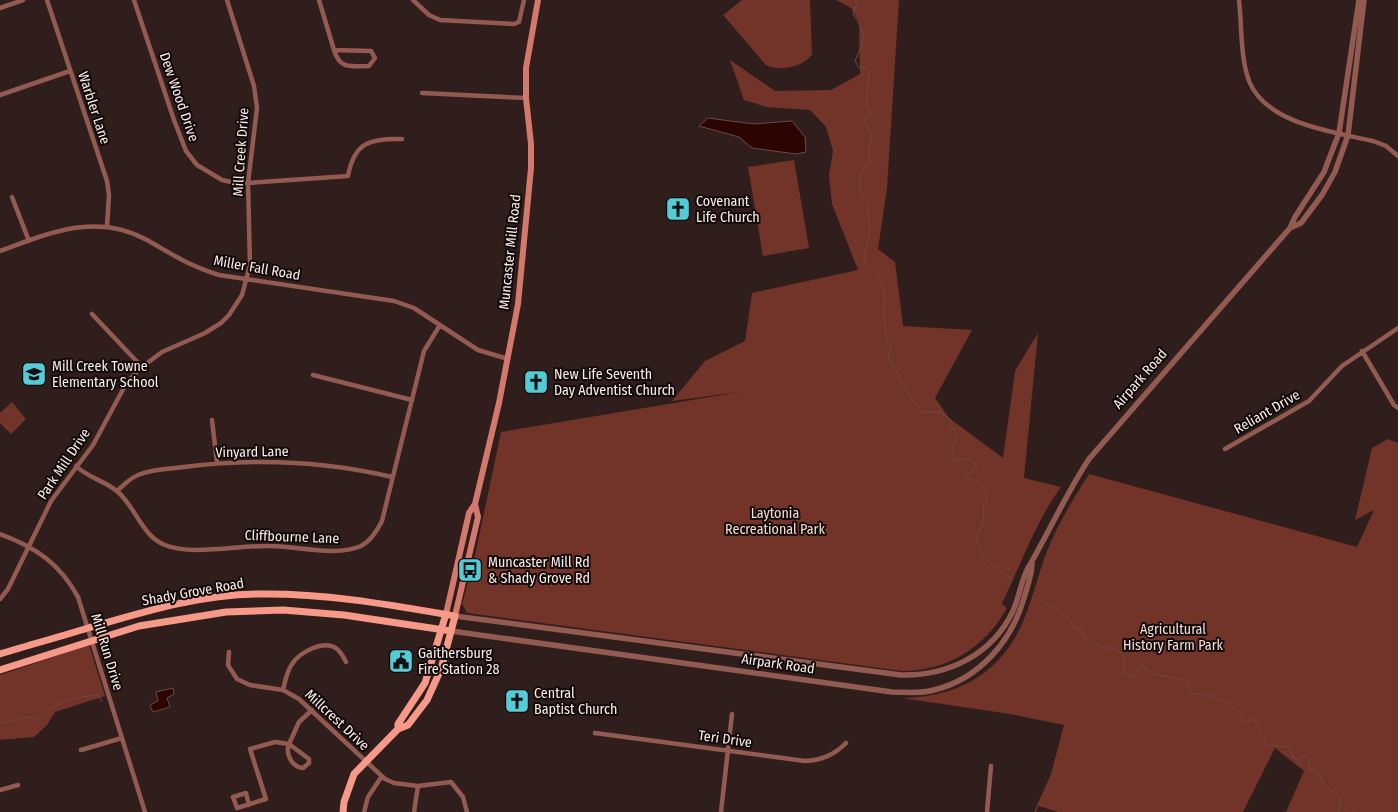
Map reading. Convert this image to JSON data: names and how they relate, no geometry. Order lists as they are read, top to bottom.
{
  "streets": {
    "main road": ["Muncaster Mill Road", "Shady Grove Road"],
    "street": [
      "Dew Wood Drive",
      "Warbler Lane",
      "Mill Creek Drive",
      "Miller Fall Road",
      "Airpark Road",
      "Reliant Drive",
      "Vinyard Lane",
      "Park Mill Drive",
      "Cliffbourne Lane",
      "Mill Run Drive",
      "Millcrest Drive",
      "Teri Drive"
    ]
  },
  "crossings": [
    ["Dew Wood Drive", "Mill Creek Drive"],
    ["Warbler Lane", "Miller Fall Road"],
    ["Mill Creek Drive", "Miller Fall Road"],
    ["Mill Creek Drive", "Park Mill Drive"],
    ["Muncaster Mill Road", "Miller Fall Road"],
    ["Muncaster Mill Road", "Airpark Road"],
    ["Muncaster Mill Road", "Shady Grove Road"],
    ["Muncaster Mill Road", "Millcrest Drive"],
    ["Miller Fall Road", "Park Mill Drive"],
    ["Miller Fall Road", "Cliffbourne Lane"],
    ["Airpark Road", "Shady Grove Road"],
    ["Vinyard Lane", "Cliffbourne Lane"],
    ["Park Mill Drive", "Cliffbourne Lane"],
    ["Park Mill Drive", "Mill Run Drive"],
    ["Shady Grove Road", "Mill Run Drive"]
  ],
  "parks": ["Laytonia Recreational Park", "Agricultural History Farm Park"],
  "places": {
    "church": ["Covenant Life Church", "New Life Seventh Day Adventist Church", "Central Baptist Church"],
    "school or university": ["Mill Creek Towne Elementary School"],
    "bus stop": ["Muncaster Mill Rd & Shady Grove Rd"],
    "public building": ["Gaithersburg Fire Station 28"]
  }
}
